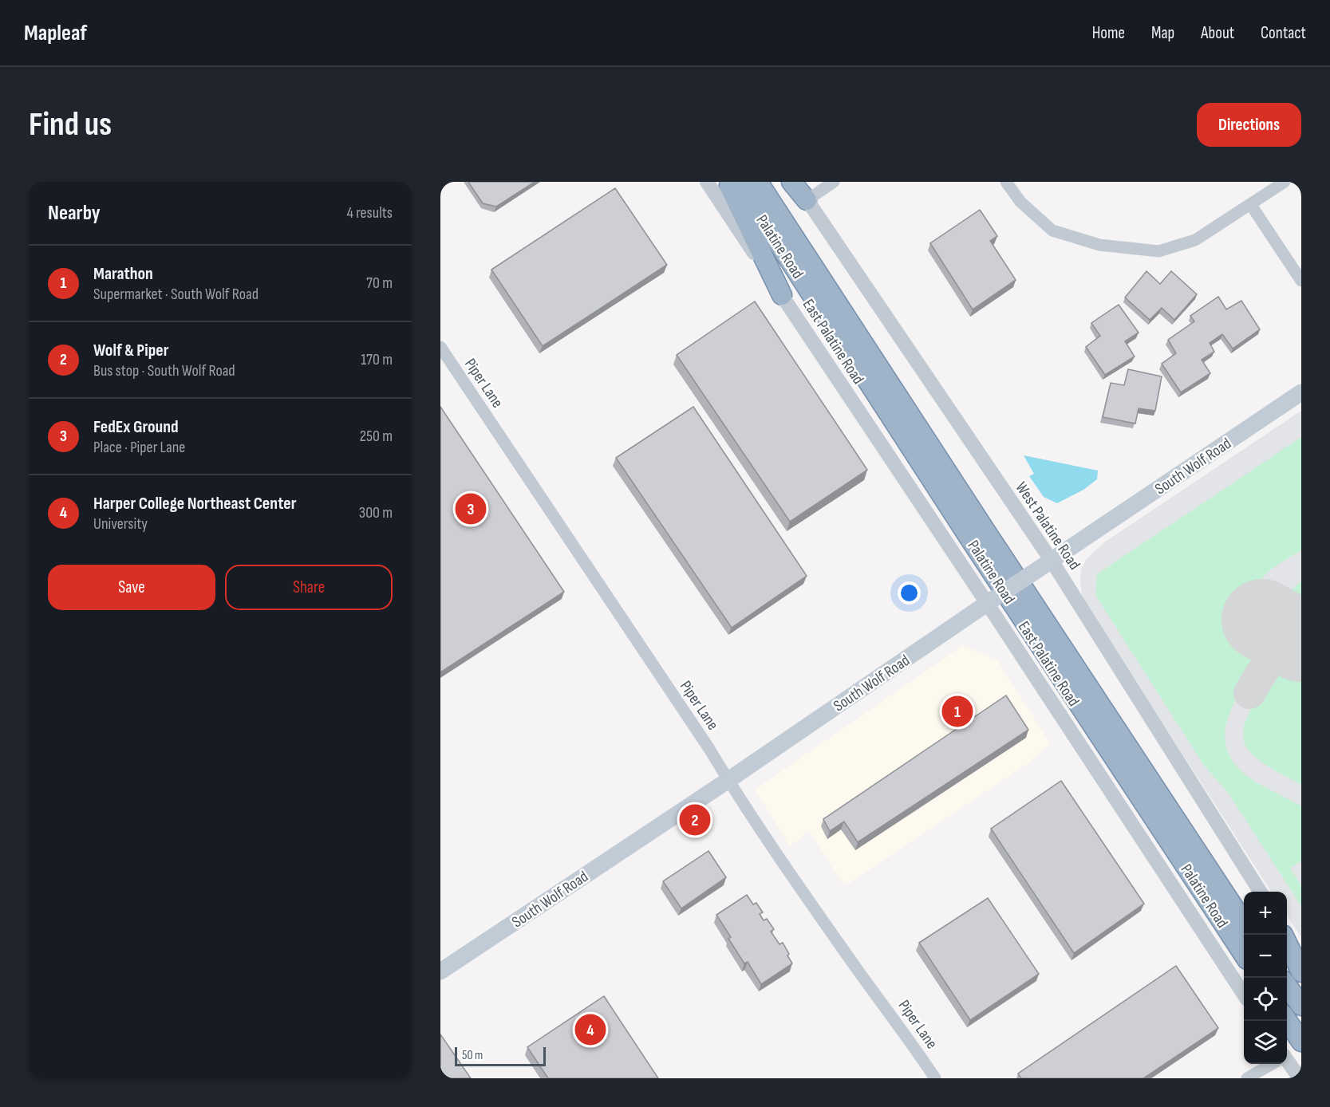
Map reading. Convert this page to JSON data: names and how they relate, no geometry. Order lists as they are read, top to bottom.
{
  "streets": {
    "highway": ["Palatine Road"],
    "main road": ["South Wolf Road"],
    "street": ["East Palatine Road", "Piper Lane", "West Palatine Road"]
  },
  "crossings": [
    ["East Palatine Road", "South Wolf Road"],
    ["Piper Lane", "South Wolf Road"],
    ["South Wolf Road", "West Palatine Road"]
  ],
  "scale_bar": "50 m",
  "page": {
    "header": "Mapleaf",
    "nav": [
      "Home",
      "Map",
      "About",
      "Contact"
    ],
    "buttons": [
      "Directions",
      ["Save", "Share"]
    ],
    "title": "Find us",
    "heading": ["Nearby", "4 results"],
    "list": [
      {
        "mark": "1",
        "name": "Marathon",
        "note": "Supermarket · South Wolf Road",
        "value": "70 m"
      },
      {
        "mark": "2",
        "name": "Wolf & Piper",
        "note": "Bus stop · South Wolf Road",
        "value": "170 m"
      },
      {
        "mark": "3",
        "name": "FedEx Ground",
        "note": "Place · Piper Lane",
        "value": "250 m"
      },
      {
        "mark": "4",
        "name": "Harper College Northeast Center",
        "note": "University",
        "value": "300 m"
      }
    ],
    "pins": [
      "3",
      "1",
      "2",
      "4"
    ],
    "map_buttons": ["+", "−"],
    "scale": "50 m"
  }
}
